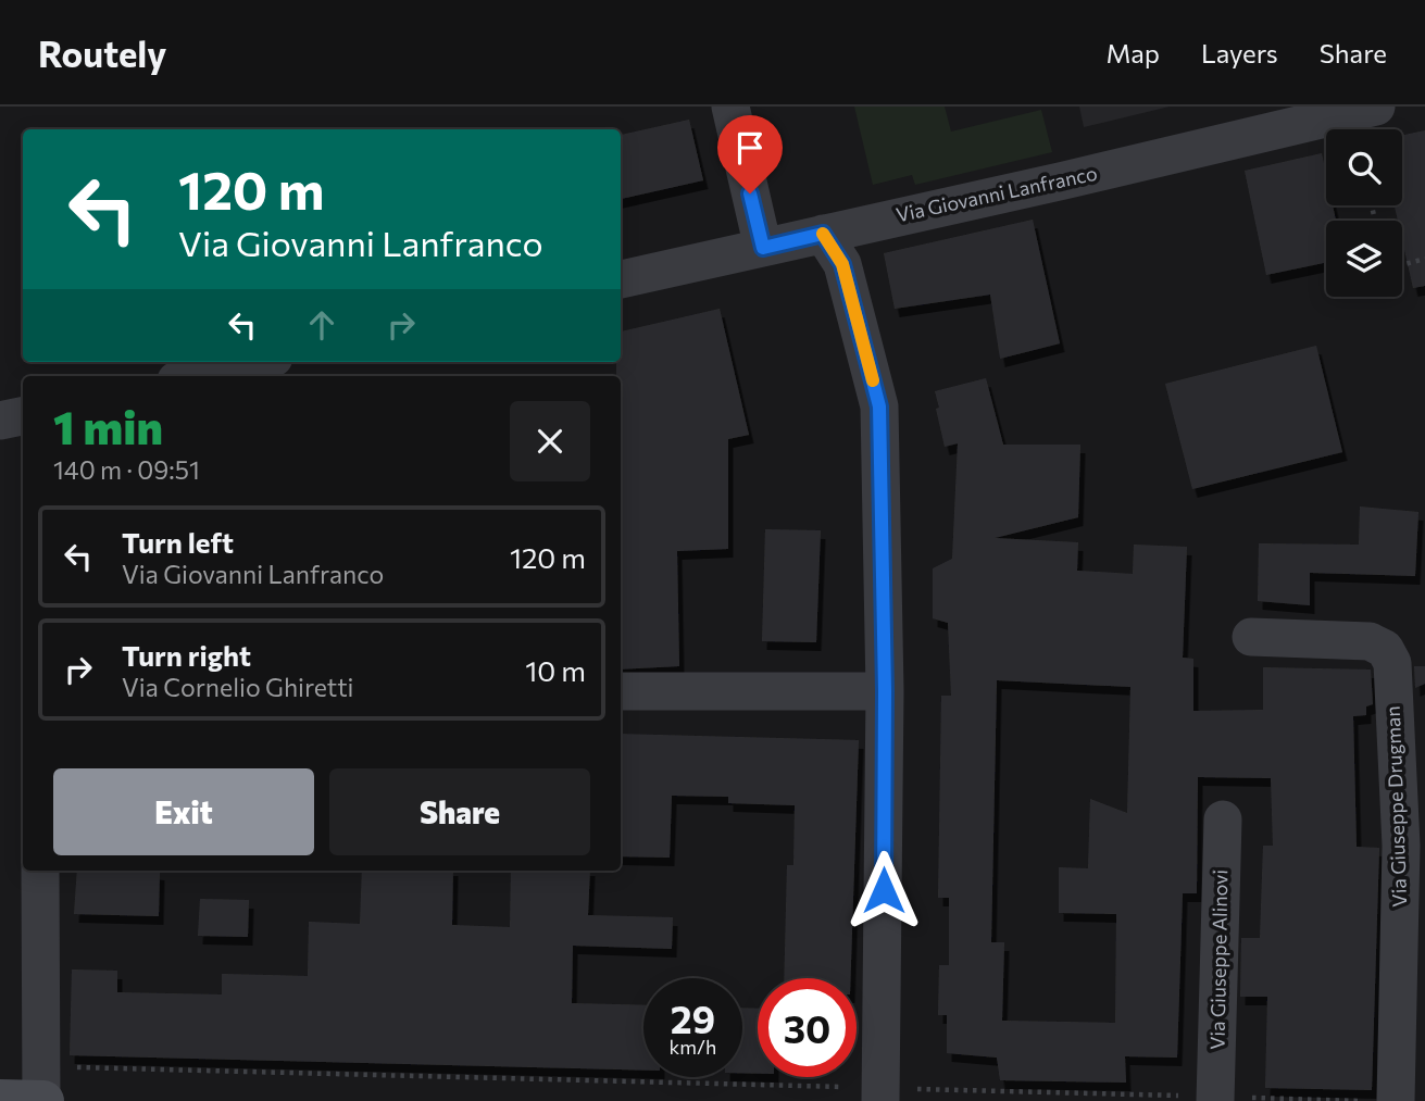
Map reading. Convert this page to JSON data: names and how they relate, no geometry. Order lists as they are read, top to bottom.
{
  "streets": {
    "street": ["Via Giovanni Lanfranco", "Via Giuseppe Drugman", "Via Giuseppe Alinovi"]
  },
  "page": {
    "header": "Routely",
    "nav": ["Map", "Layers", "Share"],
    "turn": ["120 m", "Via Giovanni Lanfranco"],
    "heading": ["1 min", "140 m · 09:51"],
    "list": [
      {
        "name": "Turn left",
        "note": "Via Giovanni Lanfranco",
        "value": "120 m"
      },
      {
        "name": "Turn right",
        "note": "Via Cornelio Ghiretti",
        "value": "10 m"
      }
    ],
    "buttons": ["Exit", "Share"],
    "speed": "29 km/h",
    "limit": "30"
  }
}
